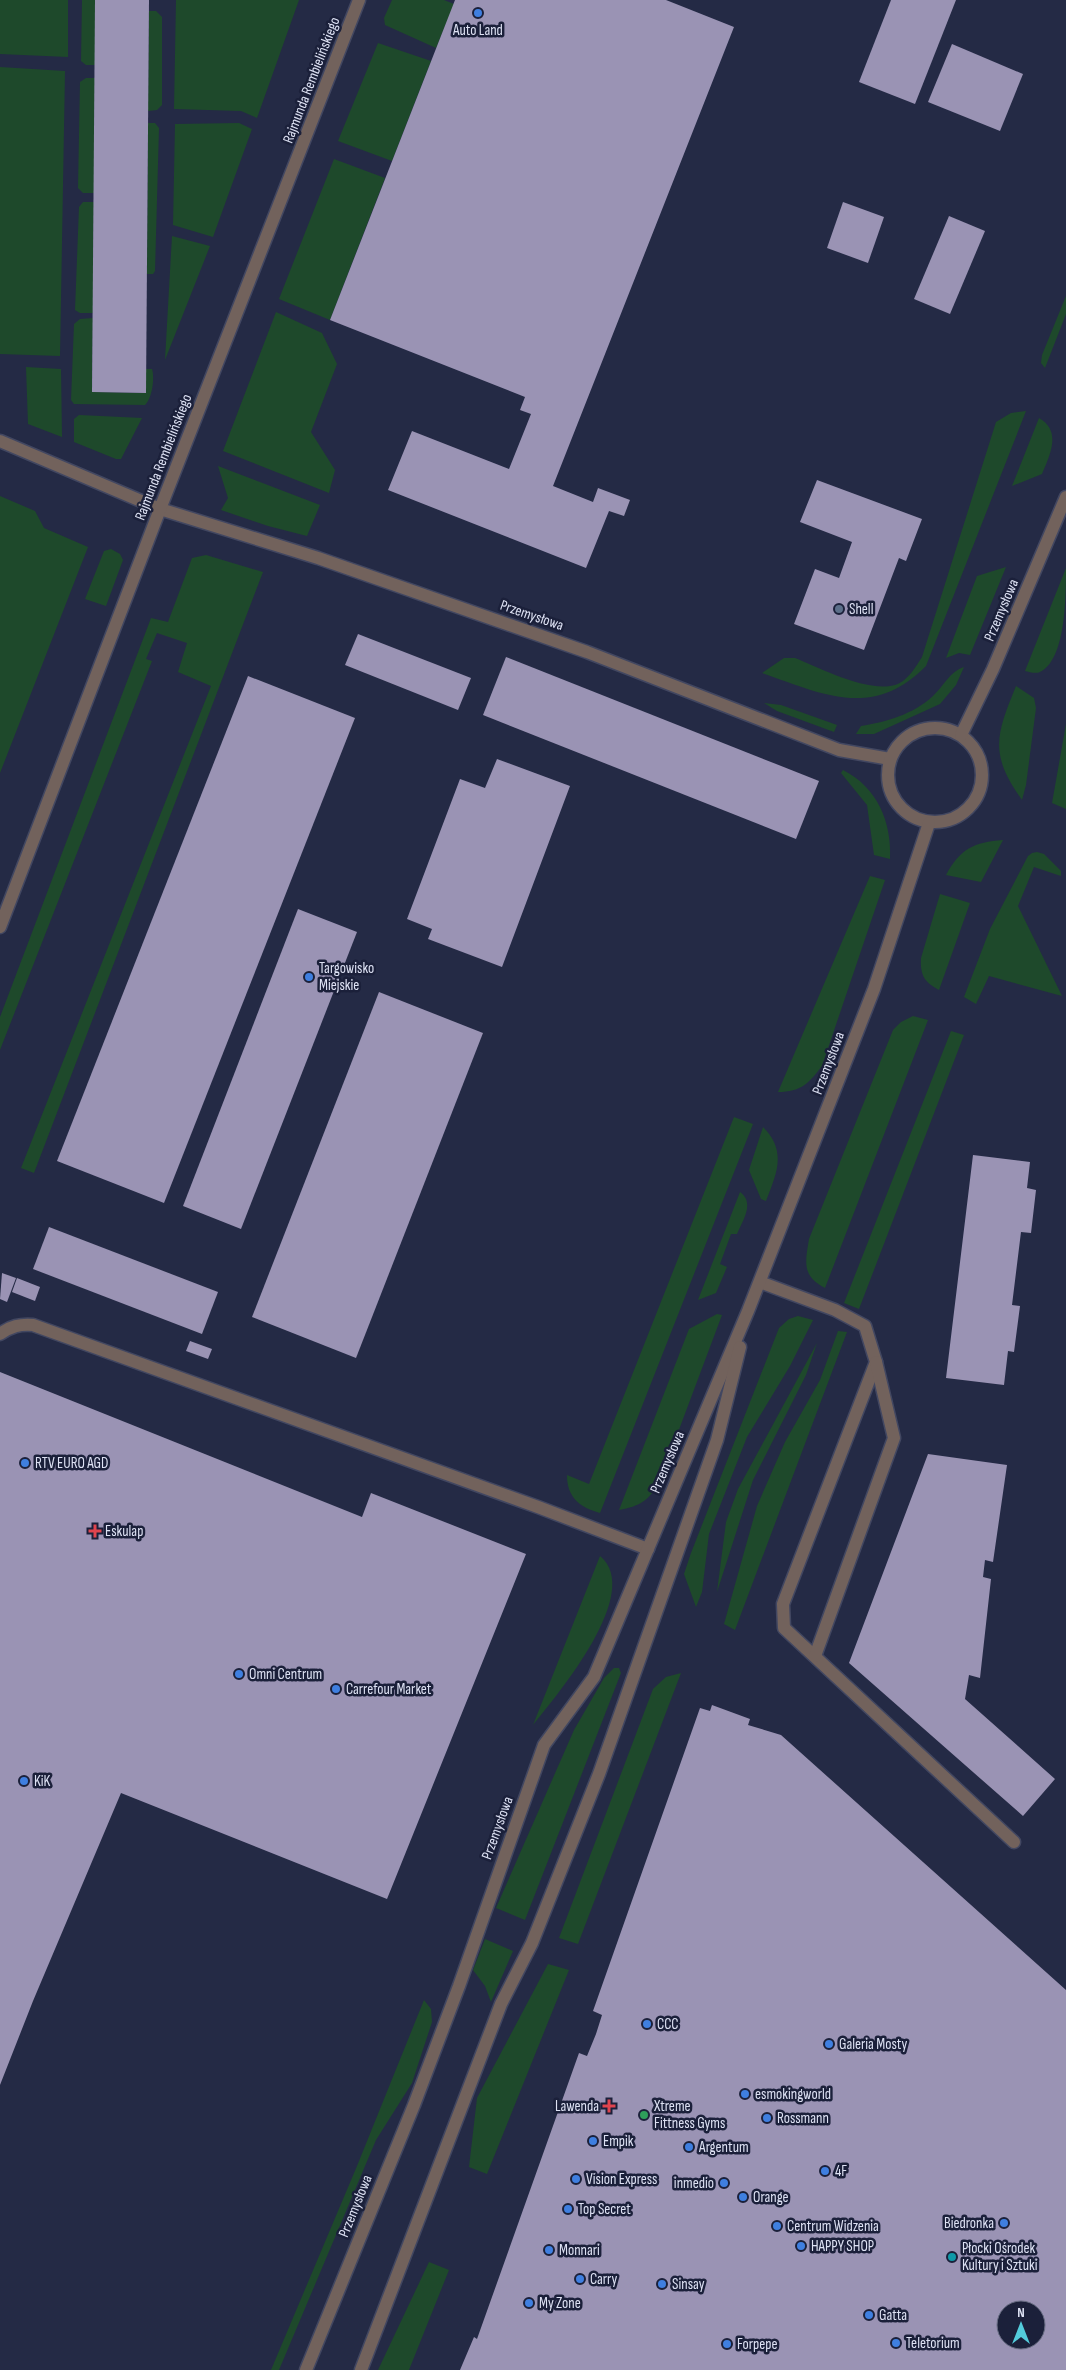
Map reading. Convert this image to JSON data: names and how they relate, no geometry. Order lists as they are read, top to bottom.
{
  "streets": {
    "street": ["Rajmunda Rembielińskiego", "Przemysłowa"]
  },
  "crossings": [
    ["Rajmunda Rembielińskiego", "Przemysłowa"]
  ],
  "places": {
    "other": [
      "Auto Land",
      "Shell",
      "Targowisko Miejskie",
      "RTV EURO AGD",
      "Omni Centrum",
      "Carrefour Market",
      "KiK",
      "CCC",
      "Galeria Mosty",
      "esmokingworld",
      "Xtreme Fittness Gyms",
      "Rossmann",
      "Empik",
      "Argentum",
      "4F",
      "Vision Express",
      "inmedio",
      "Orange",
      "Top Secret",
      "Biedronka",
      "Centrum Widzenia",
      "HAPPY SHOP",
      "Monnari",
      "Płocki Ośrodek Kultury i Sztuki",
      "Carry",
      "Sinsay",
      "My Zone",
      "Gatta",
      "Teletorium",
      "Forpepe"
    ],
    "health": ["Eskulap", "Lawenda"]
  },
  "north": "top"
}
